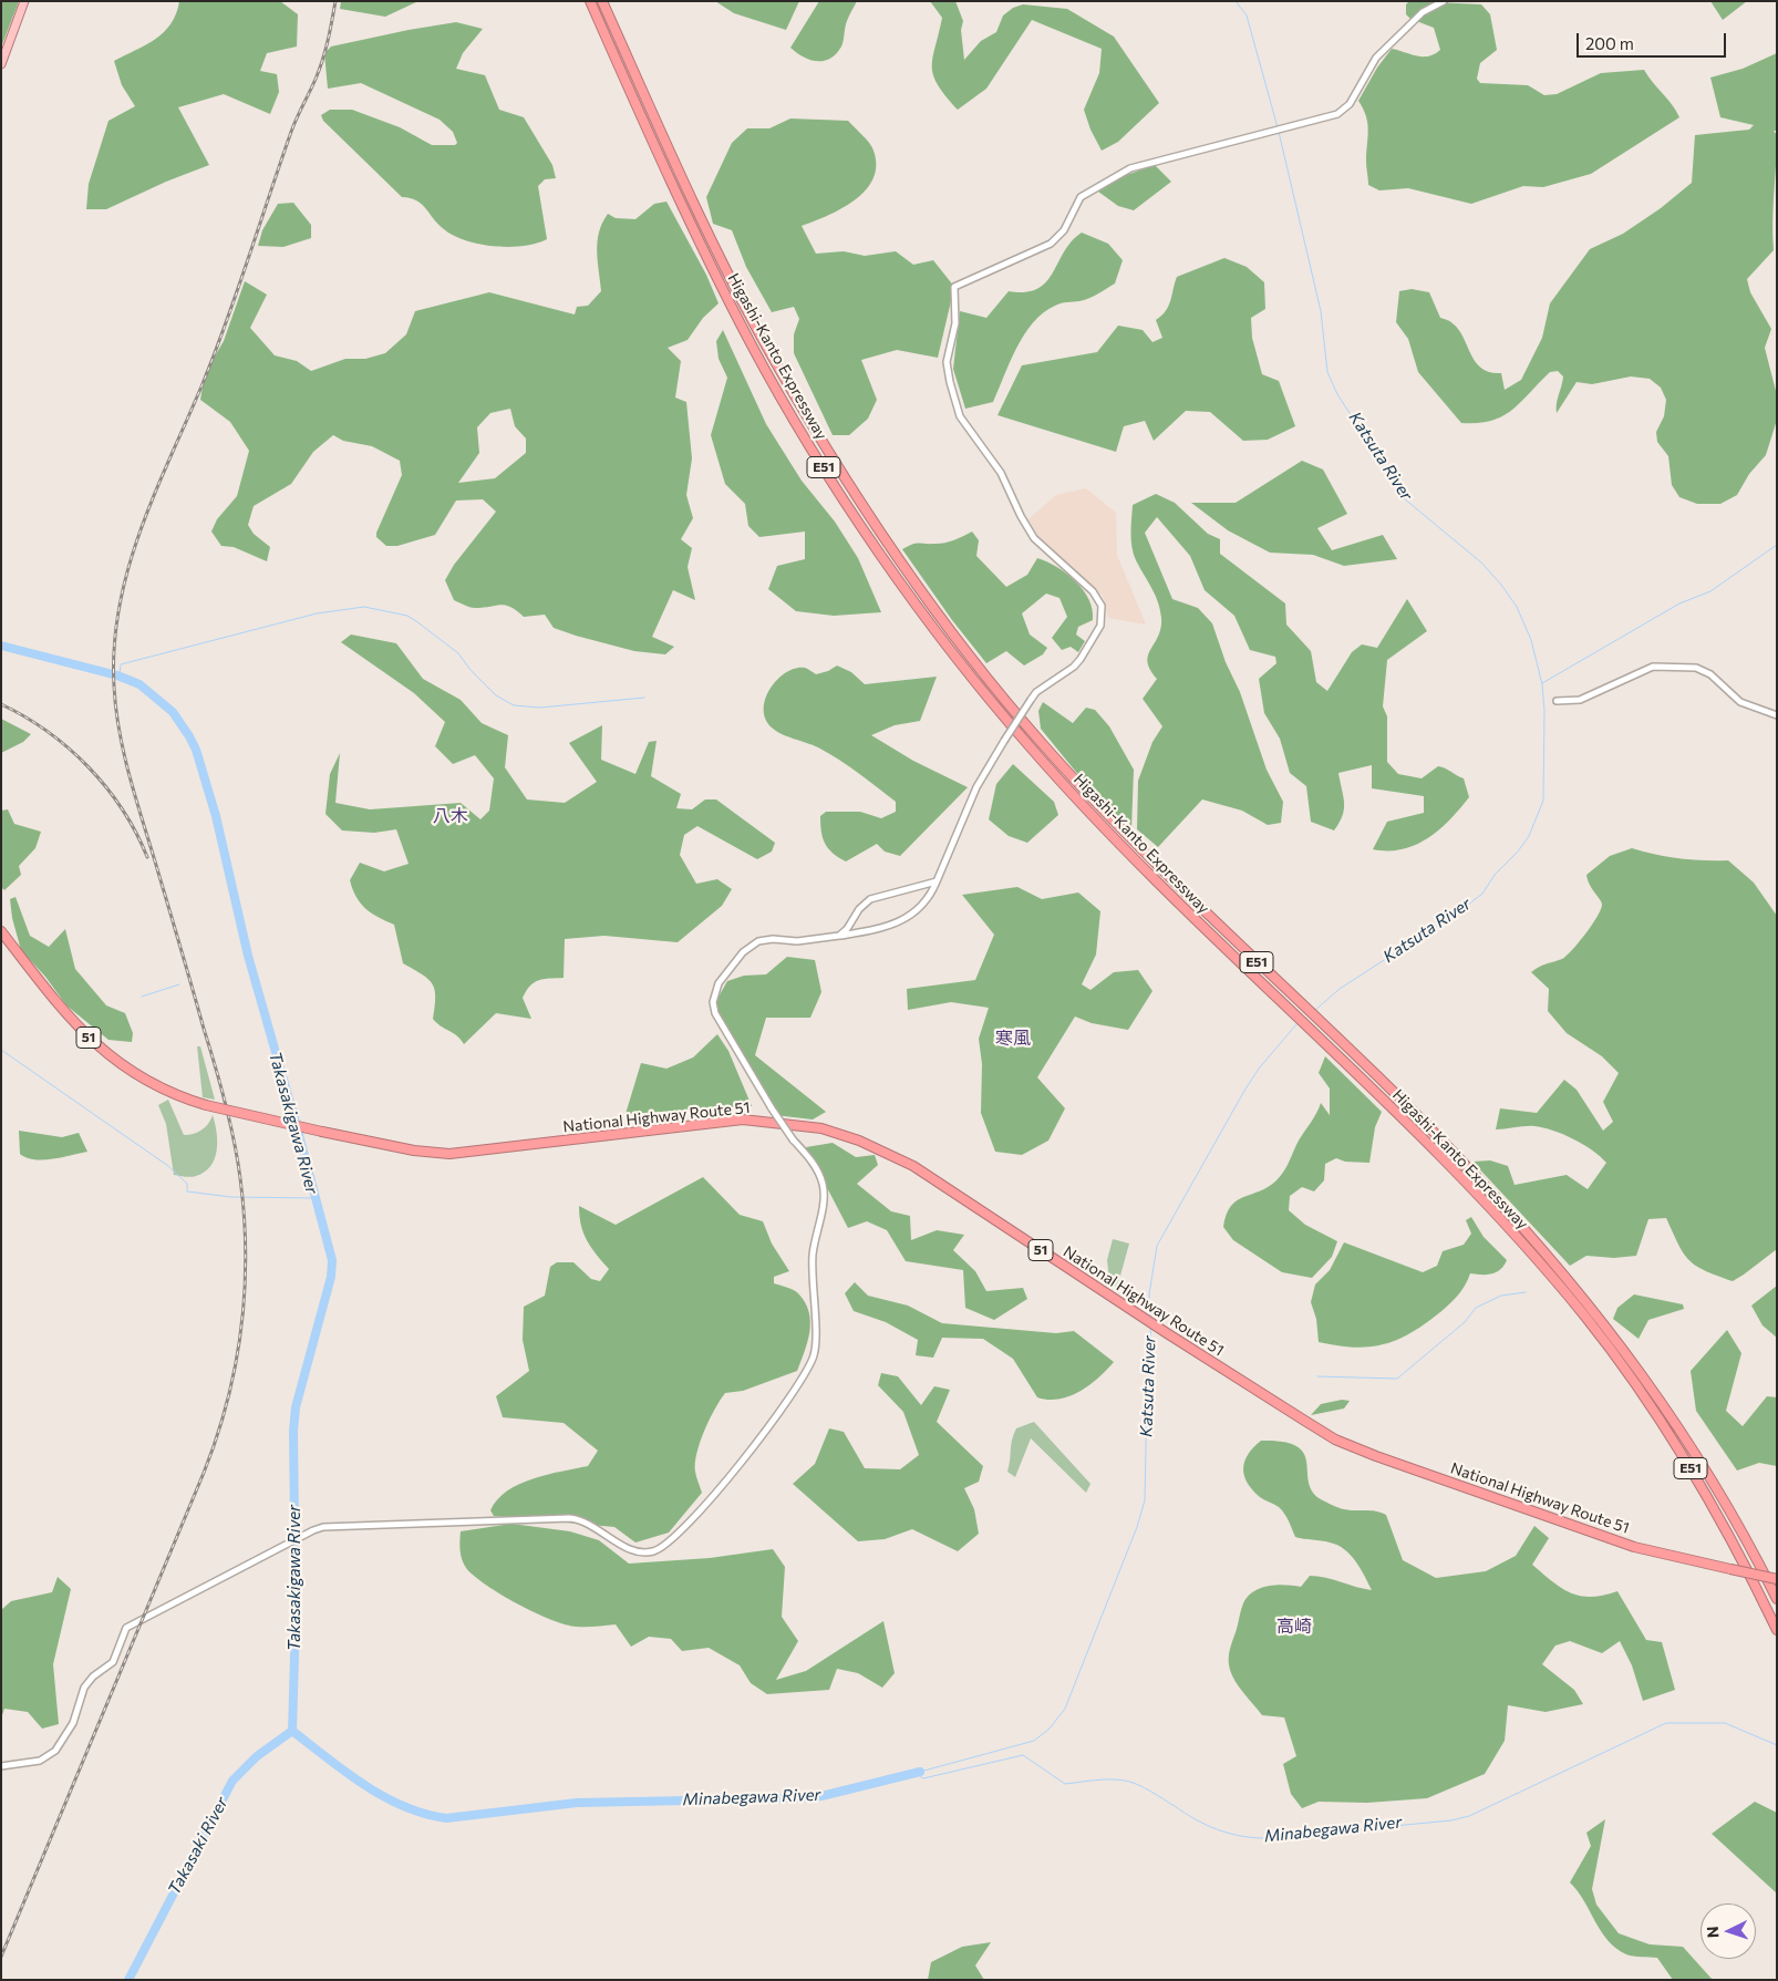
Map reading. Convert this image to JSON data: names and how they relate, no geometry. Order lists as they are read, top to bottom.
{
  "streets": {
    "highway": [
      "Higashi-Kanto Expressway",
      "E51",
      "51",
      "National Highway Route 51"
    ]
  },
  "districts": ["八木", "寒風", "高崎"],
  "water": [
    "Katsuta River",
    "Takasakigawa River",
    "Minabegawa River",
    "Takasaki River"
  ],
  "scale_bar": "200 m",
  "north": "left"
}
